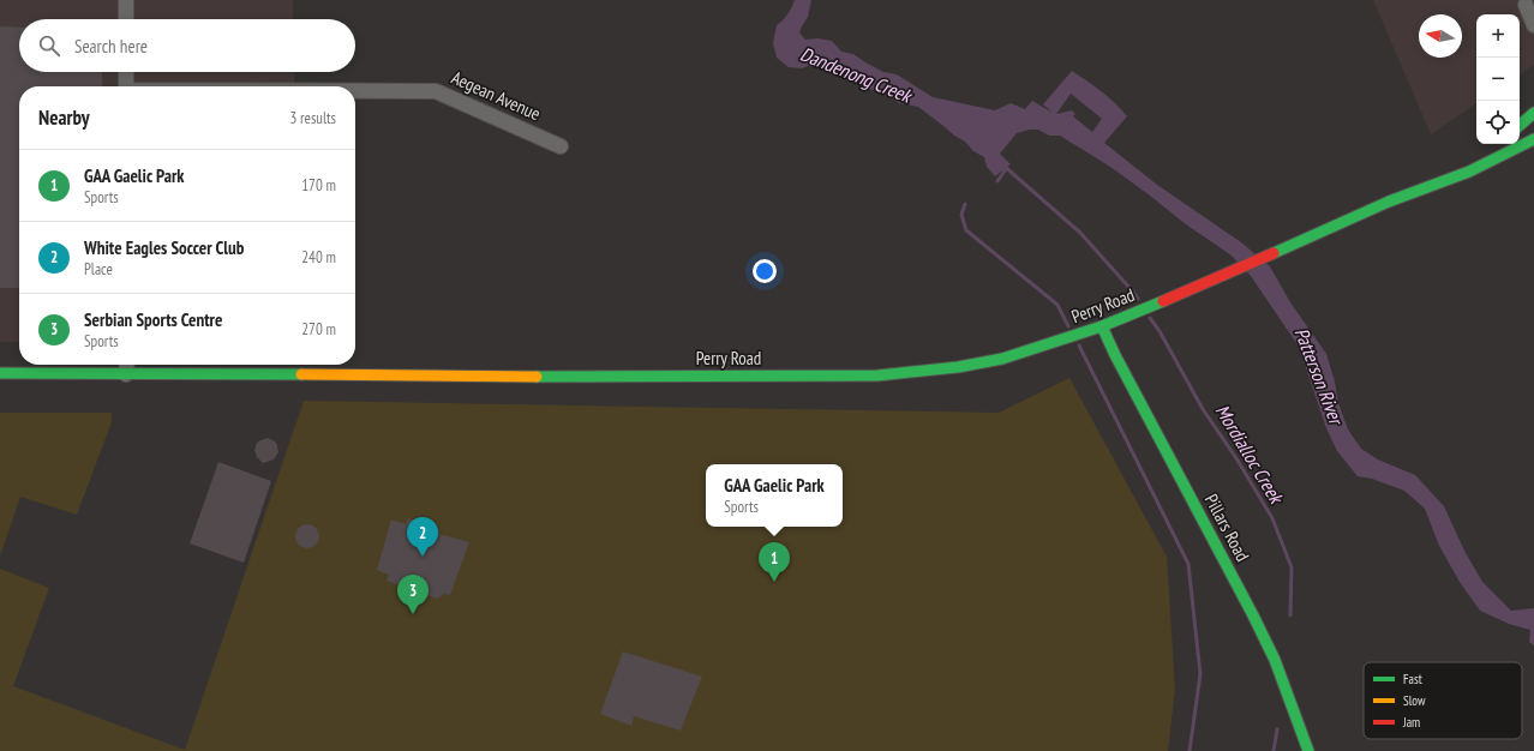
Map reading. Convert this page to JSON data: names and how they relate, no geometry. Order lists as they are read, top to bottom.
{
  "streets": {
    "main road": ["Perry Road", "Pillars Road"],
    "street": ["Aegean Avenue"]
  },
  "crossings": [
    ["Perry Road", "Pillars Road"]
  ],
  "water": ["Dandenong Creek", "Patterson River", "Mordialloc Creek"],
  "legend": ["Fast", "Slow", "Jam"],
  "north": "left",
  "page": {
    "map_buttons": ["+", "−"],
    "search": "Search here",
    "heading": ["Nearby", "3 results"],
    "list": [
      {
        "mark": "1",
        "name": "GAA Gaelic Park",
        "note": "Sports",
        "value": "170 m"
      },
      {
        "mark": "2",
        "name": "White Eagles Soccer Club",
        "note": "Place",
        "value": "240 m"
      },
      {
        "mark": "3",
        "name": "Serbian Sports Centre",
        "note": "Sports",
        "value": "270 m"
      }
    ],
    "popup": ["GAA Gaelic Park", "Sports"],
    "pins": ["2", "1", "3"]
  }
}
